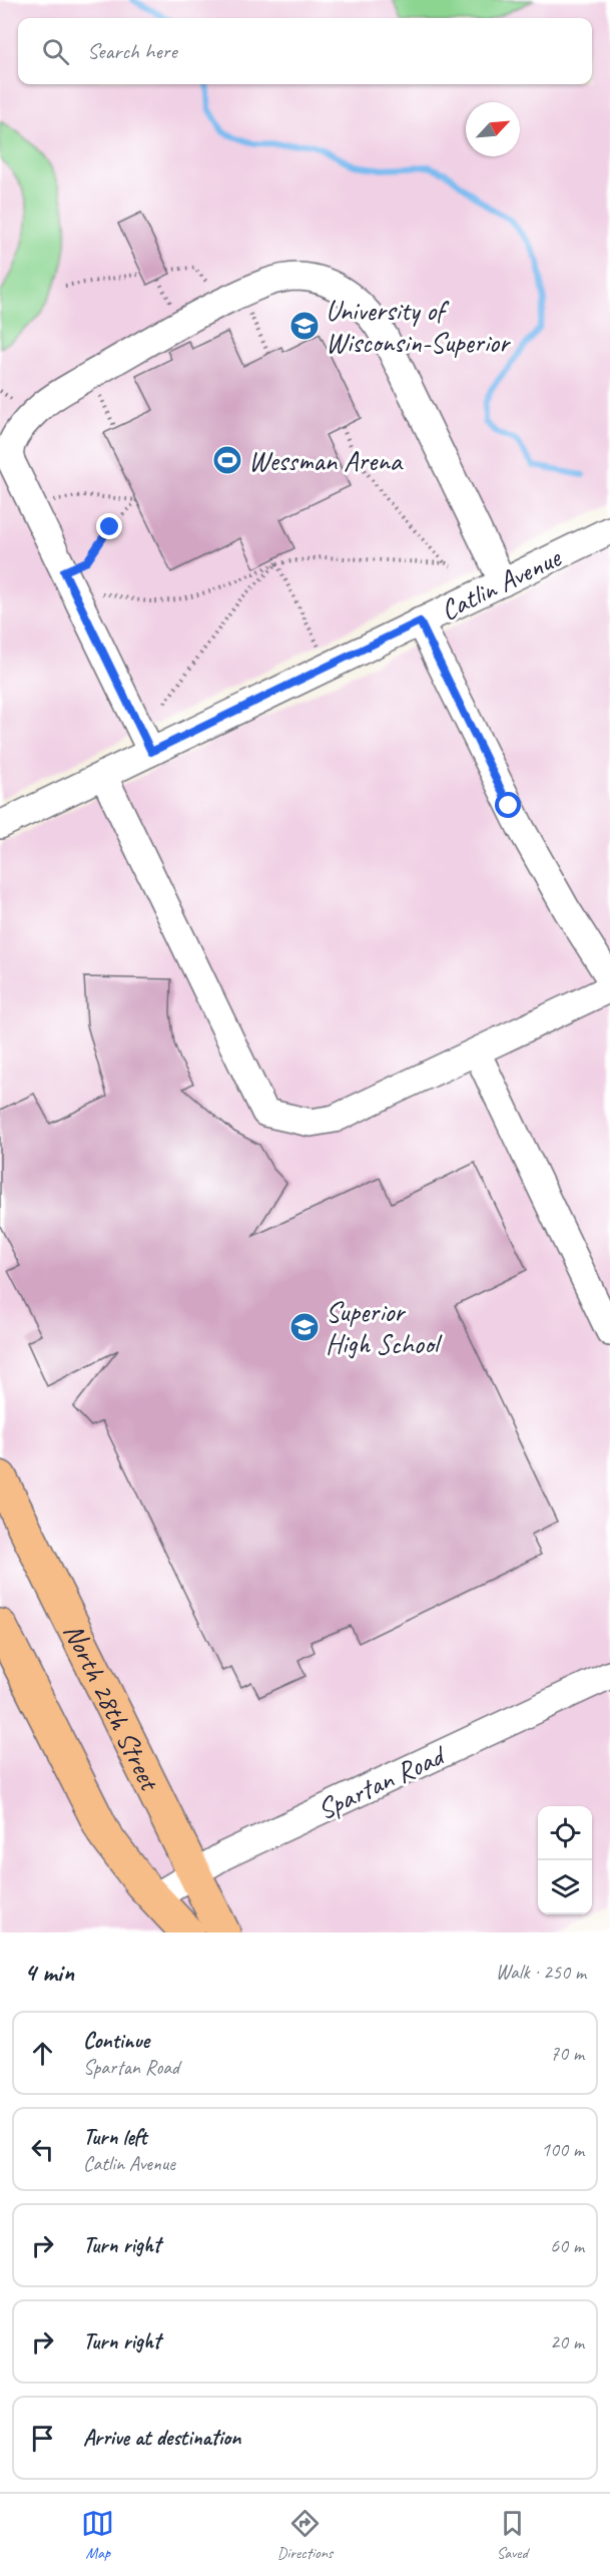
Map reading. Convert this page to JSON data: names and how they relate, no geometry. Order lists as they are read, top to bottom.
{
  "streets": {
    "main road": ["North 28th Street"],
    "street": ["Catlin Avenue", "Spartan Road"]
  },
  "crossings": [
    ["North 28th Street", "Spartan Road"]
  ],
  "places": {
    "school or university": ["University of Wisconsin-Superior", "Superior High School"],
    "sports": ["Wessman Arena"]
  },
  "north": "top right",
  "page": {
    "search": "Search here",
    "heading": ["4 min", "Walk · 250 m"],
    "list": [
      ["Continue", "Spartan Road", "70 m"],
      ["Turn left", "Catlin Avenue", "100 m"],
      ["Turn right", "60 m"],
      ["Turn right", "20 m"],
      "Arrive at destination"
    ],
    "nav": ["Map", "Directions", "Saved"]
  }
}
